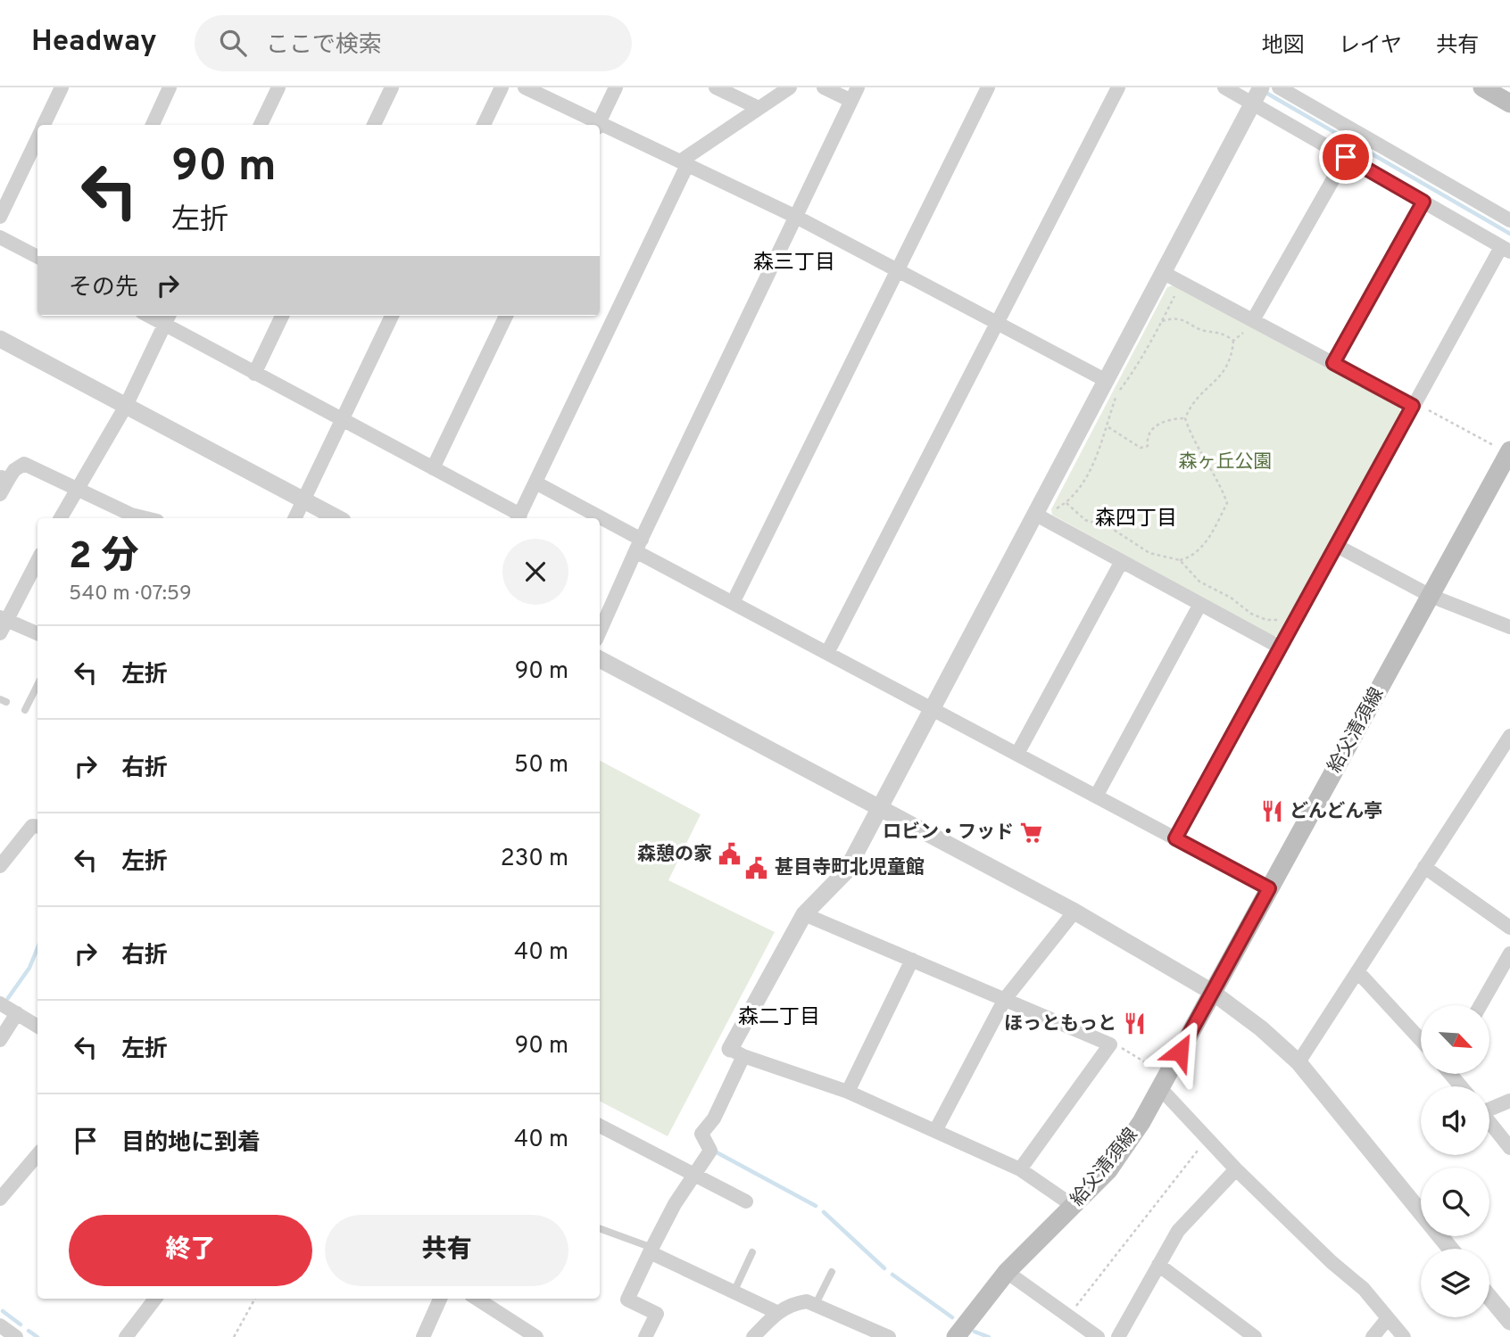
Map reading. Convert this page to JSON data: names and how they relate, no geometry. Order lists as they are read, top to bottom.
{
  "streets": {
    "main road": ["給父清須線"]
  },
  "districts": ["森三丁目", "森四丁目", "森二丁目"],
  "parks": ["森ヶ丘公園"],
  "places": {
    "restaurant": ["どんどん亭", "ほっともっと"],
    "supermarket": ["ロビン・フッド"],
    "public building": ["森憩の家", "甚目寺町北児童館"]
  },
  "north": "bottom right",
  "page": {
    "header": "Headway",
    "search": "ここで検索",
    "nav": ["地図", "レイヤ", "共有"],
    "turn": ["90 m", "左折"],
    "then": "その先",
    "heading": ["2 分", "540 m · 07:59"],
    "list": [
      {
        "name": "左折",
        "value": "90 m"
      },
      {
        "name": "右折",
        "value": "50 m"
      },
      {
        "name": "左折",
        "value": "230 m"
      },
      {
        "name": "右折",
        "value": "40 m"
      },
      {
        "name": "左折",
        "value": "90 m"
      },
      {
        "name": "目的地に到着",
        "value": "40 m"
      }
    ],
    "buttons": ["終了", "共有"]
  }
}
